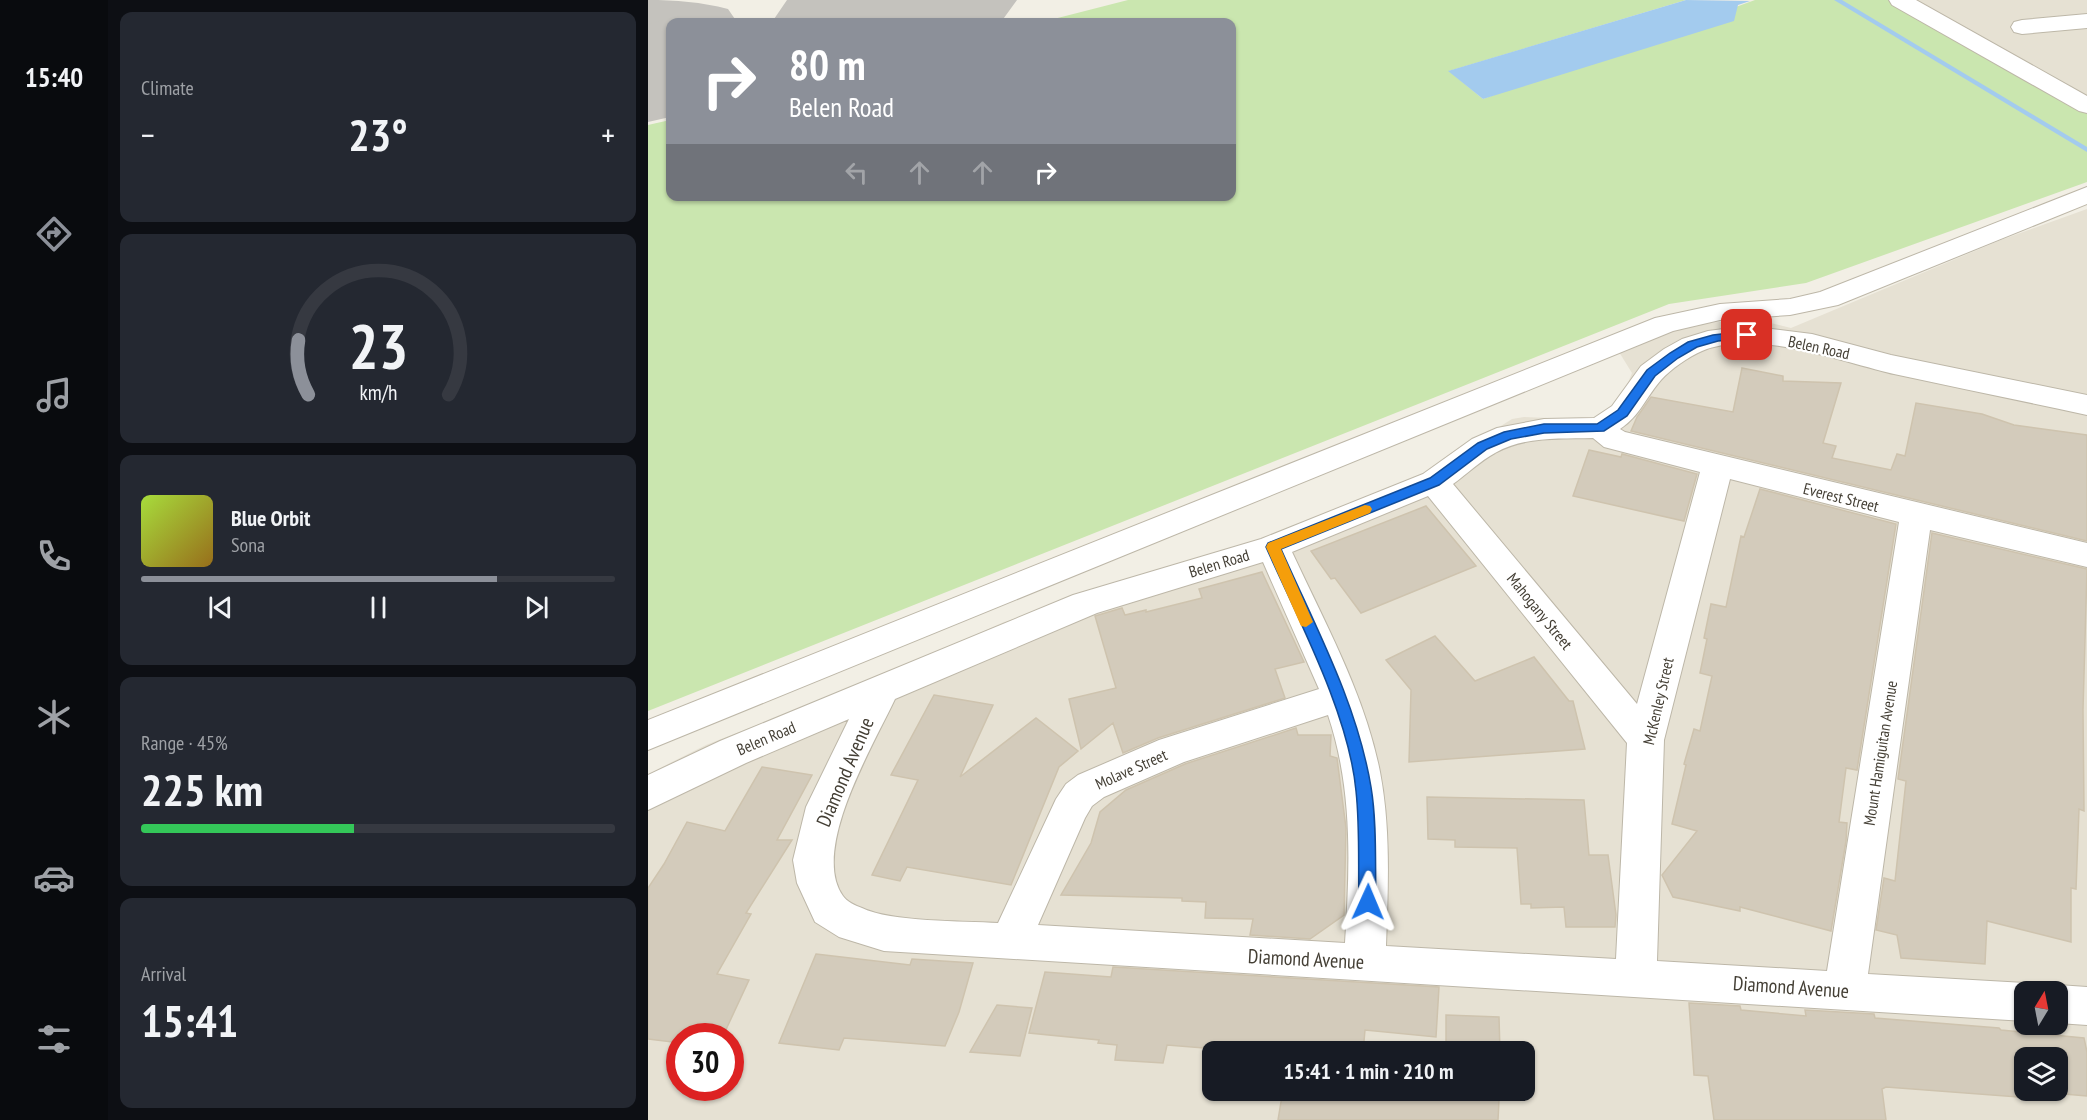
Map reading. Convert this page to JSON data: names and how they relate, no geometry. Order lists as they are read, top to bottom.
{
  "streets": {
    "street": [
      "Belen Road",
      "Everest Street",
      "Mahogany Street",
      "McKenley Street",
      "Mount Hamiguitan Avenue",
      "Molave Street",
      "Diamond Avenue"
    ]
  },
  "crossings": [
    ["Belen Road", "Everest Street"],
    ["Belen Road", "Mahogany Street"],
    ["Belen Road", "Diamond Avenue"],
    ["Everest Street", "McKenley Street"],
    ["Everest Street", "Mount Hamiguitan Avenue"],
    ["Mahogany Street", "McKenley Street"],
    ["McKenley Street", "Diamond Avenue"],
    ["Mount Hamiguitan Avenue", "Diamond Avenue"],
    ["Molave Street", "Diamond Avenue"]
  ],
  "north": "top",
  "page": {
    "tabs": "15:40",
    "tile": [
      "Climate",
      ["Range · 45%", "225 km"],
      ["Arrival", "15:41"]
    ],
    "turn": ["80 m", "Belen Road"],
    "heat": ["−", "23°", "+"],
    "song": ["Blue Orbit", "Sona"],
    "limit": "30",
    "trip": "15:41 · 1 min · 210 m",
    "gauge": ["23", "km/h"]
  }
}
